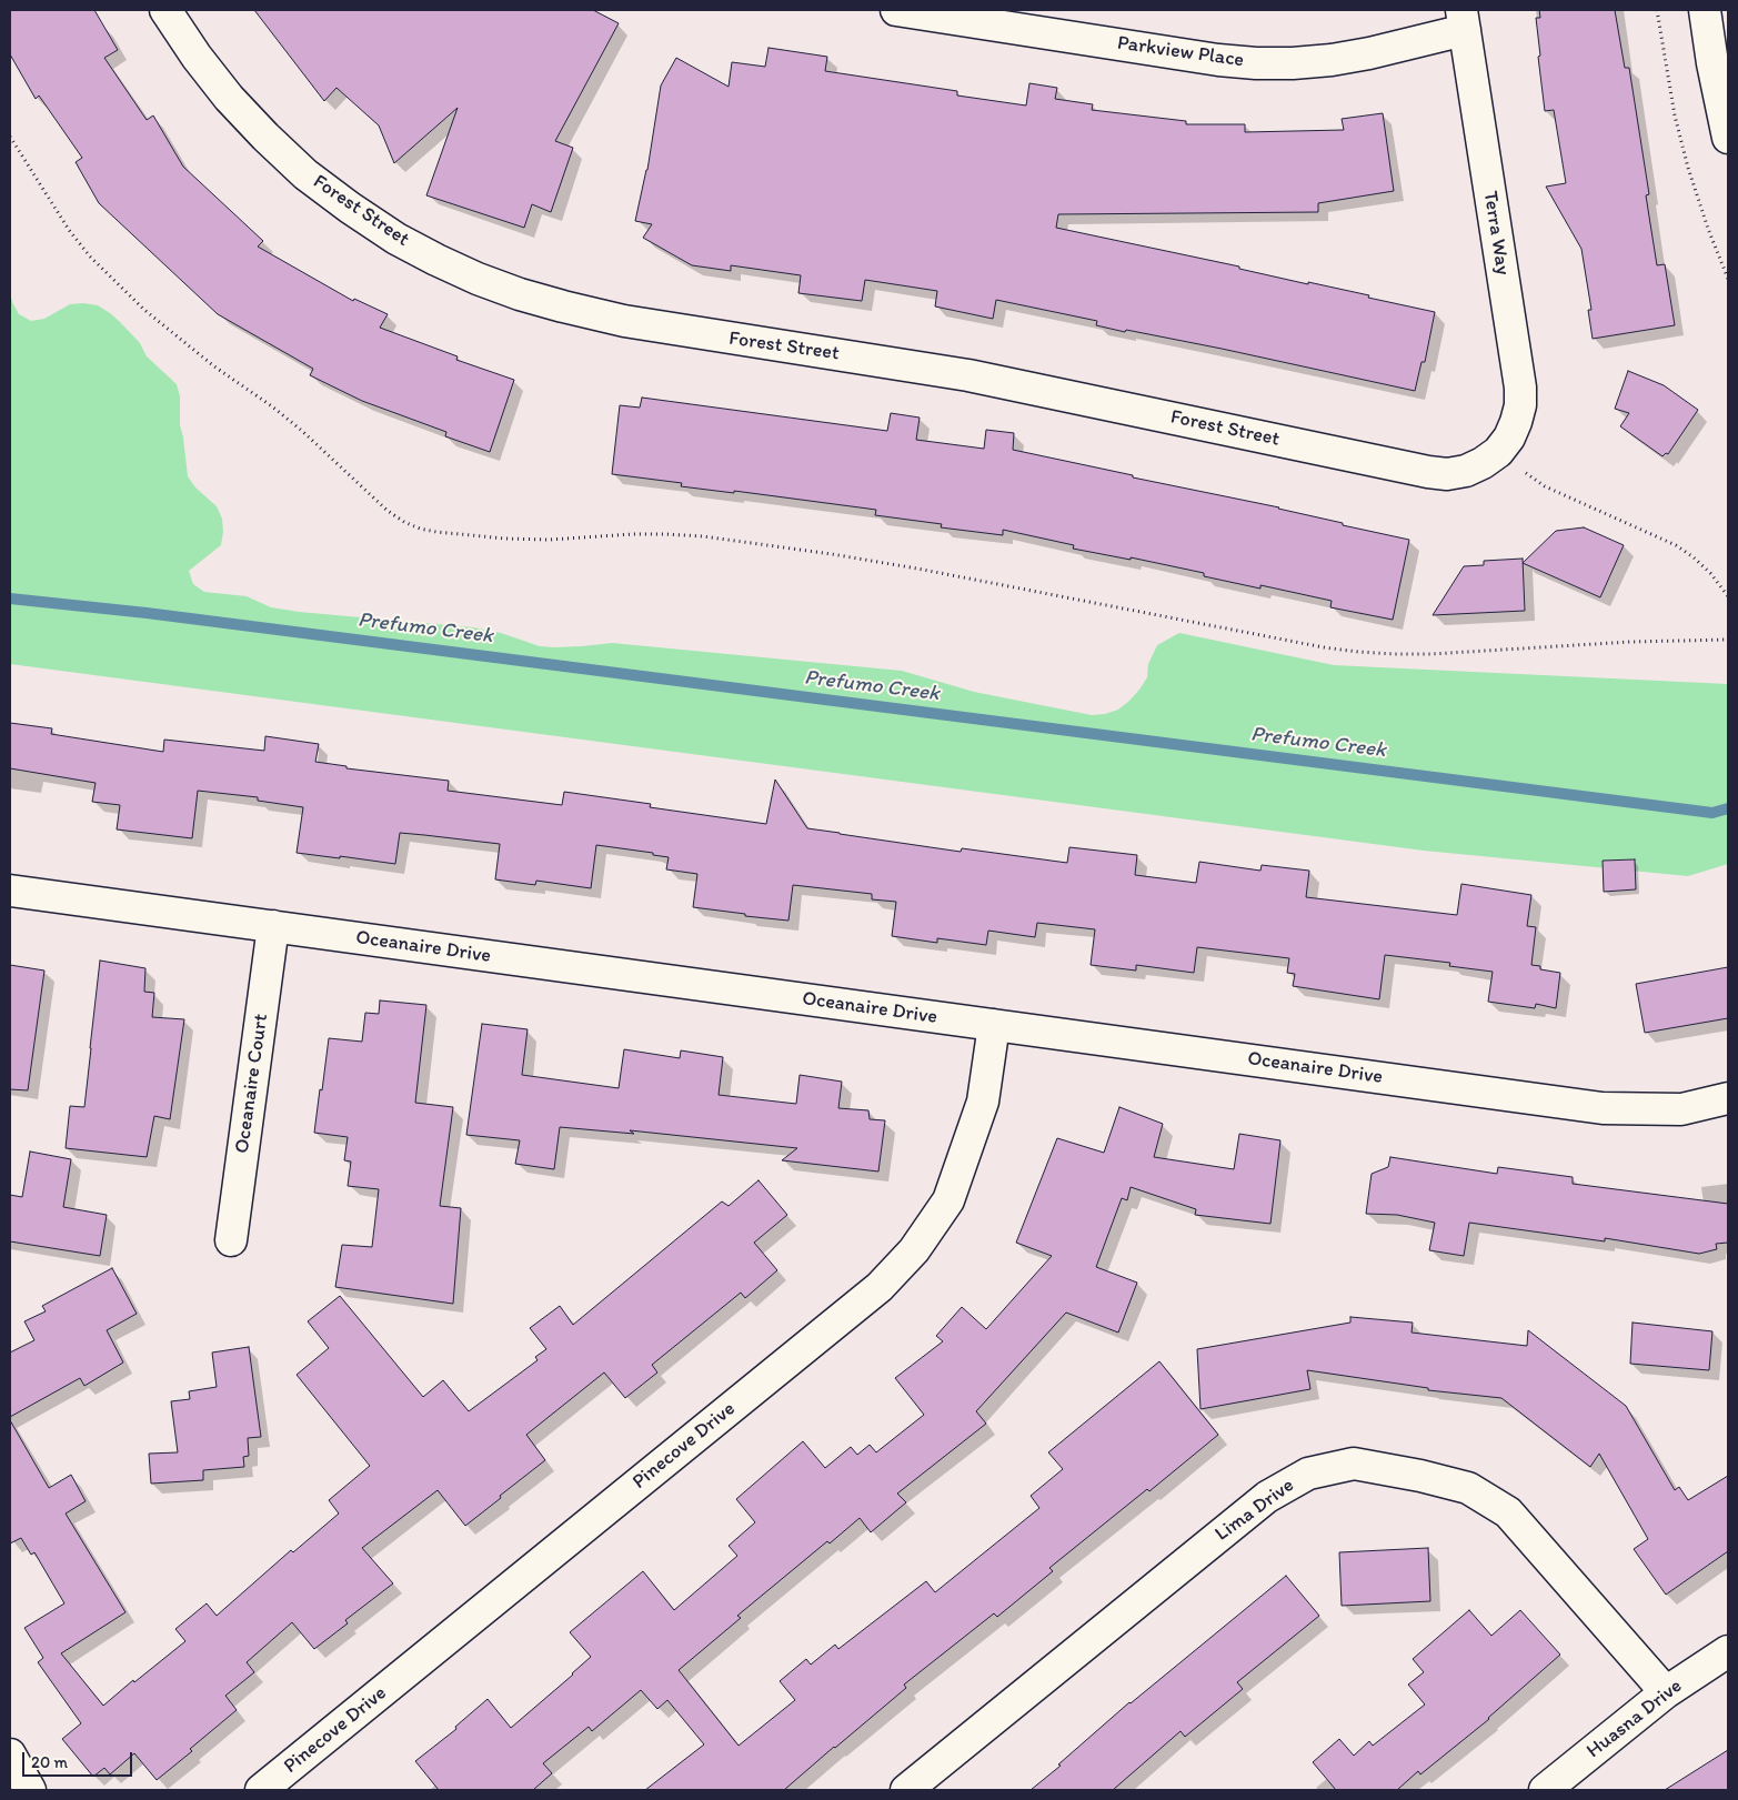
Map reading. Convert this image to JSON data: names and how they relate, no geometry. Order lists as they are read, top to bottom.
{
  "streets": {
    "street": [
      "Parkview Place",
      "Forest Street",
      "Terra Way",
      "Oceanaire Drive",
      "Oceanaire Court",
      "Pinecove Drive",
      "Lima Drive",
      "Huasna Drive"
    ]
  },
  "crossings": [
    ["Parkview Place", "Terra Way"],
    ["Forest Street", "Terra Way"],
    ["Oceanaire Drive", "Oceanaire Court"],
    ["Oceanaire Drive", "Pinecove Drive"],
    ["Lima Drive", "Huasna Drive"]
  ],
  "water": ["Prefumo Creek"],
  "scale_bar": "20 m"
}
